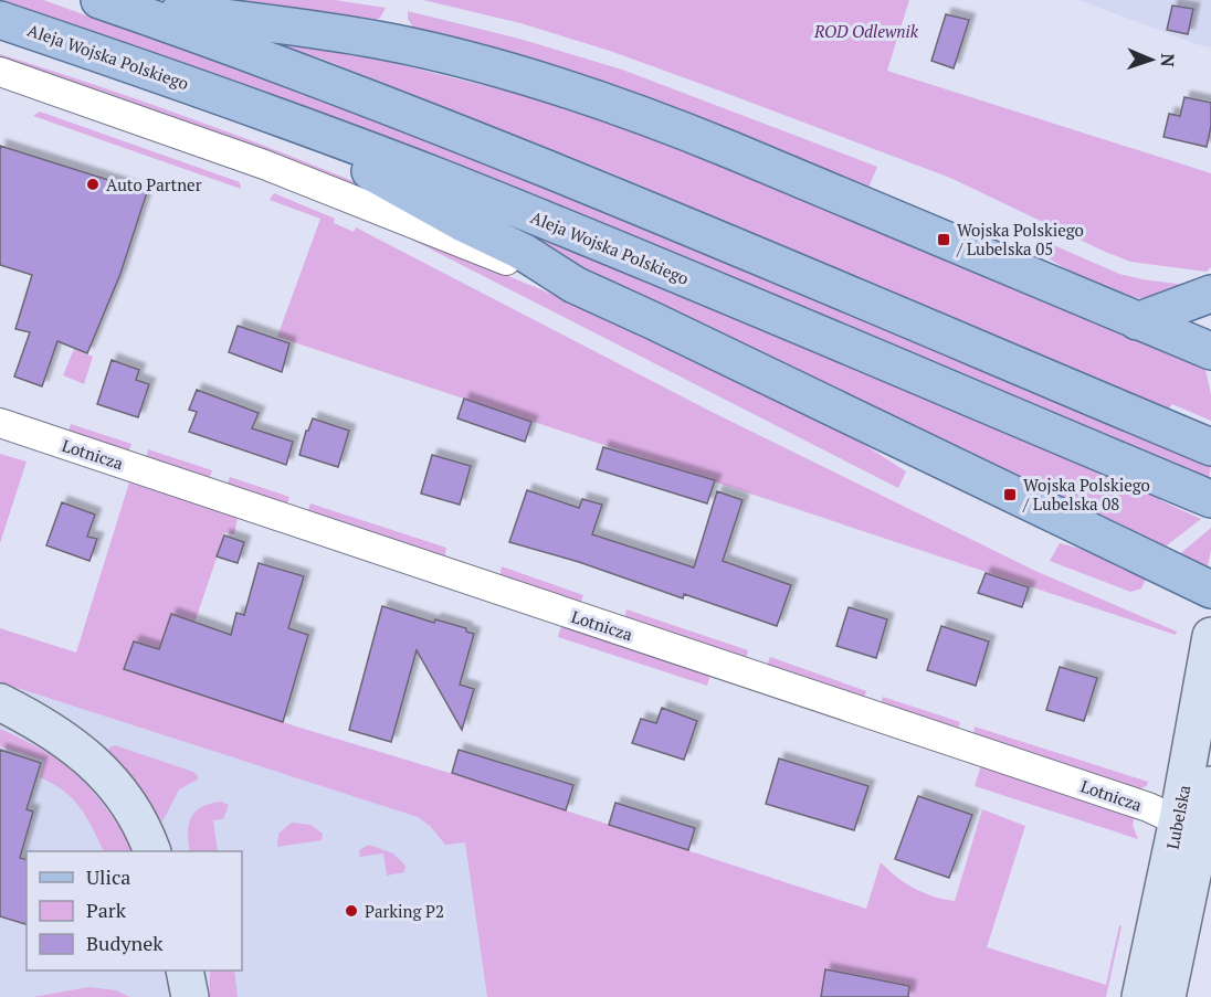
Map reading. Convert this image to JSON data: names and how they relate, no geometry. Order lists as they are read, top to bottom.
{
  "streets": {
    "main road": ["Aleja Wojska Polskiego"],
    "street": ["Lotnicza", "Lubelska"]
  },
  "crossings": [
    ["Lotnicza", "Lubelska"]
  ],
  "parks": ["ROD Odlewnik"],
  "places": {
    "other": ["Auto Partner", "Parking P2"],
    "transit": ["Wojska Polskiego / Lubelska 05", "Wojska Polskiego / Lubelska 08"]
  },
  "legend": ["Ulica", "Park", "Budynek"],
  "north": "right"
}
